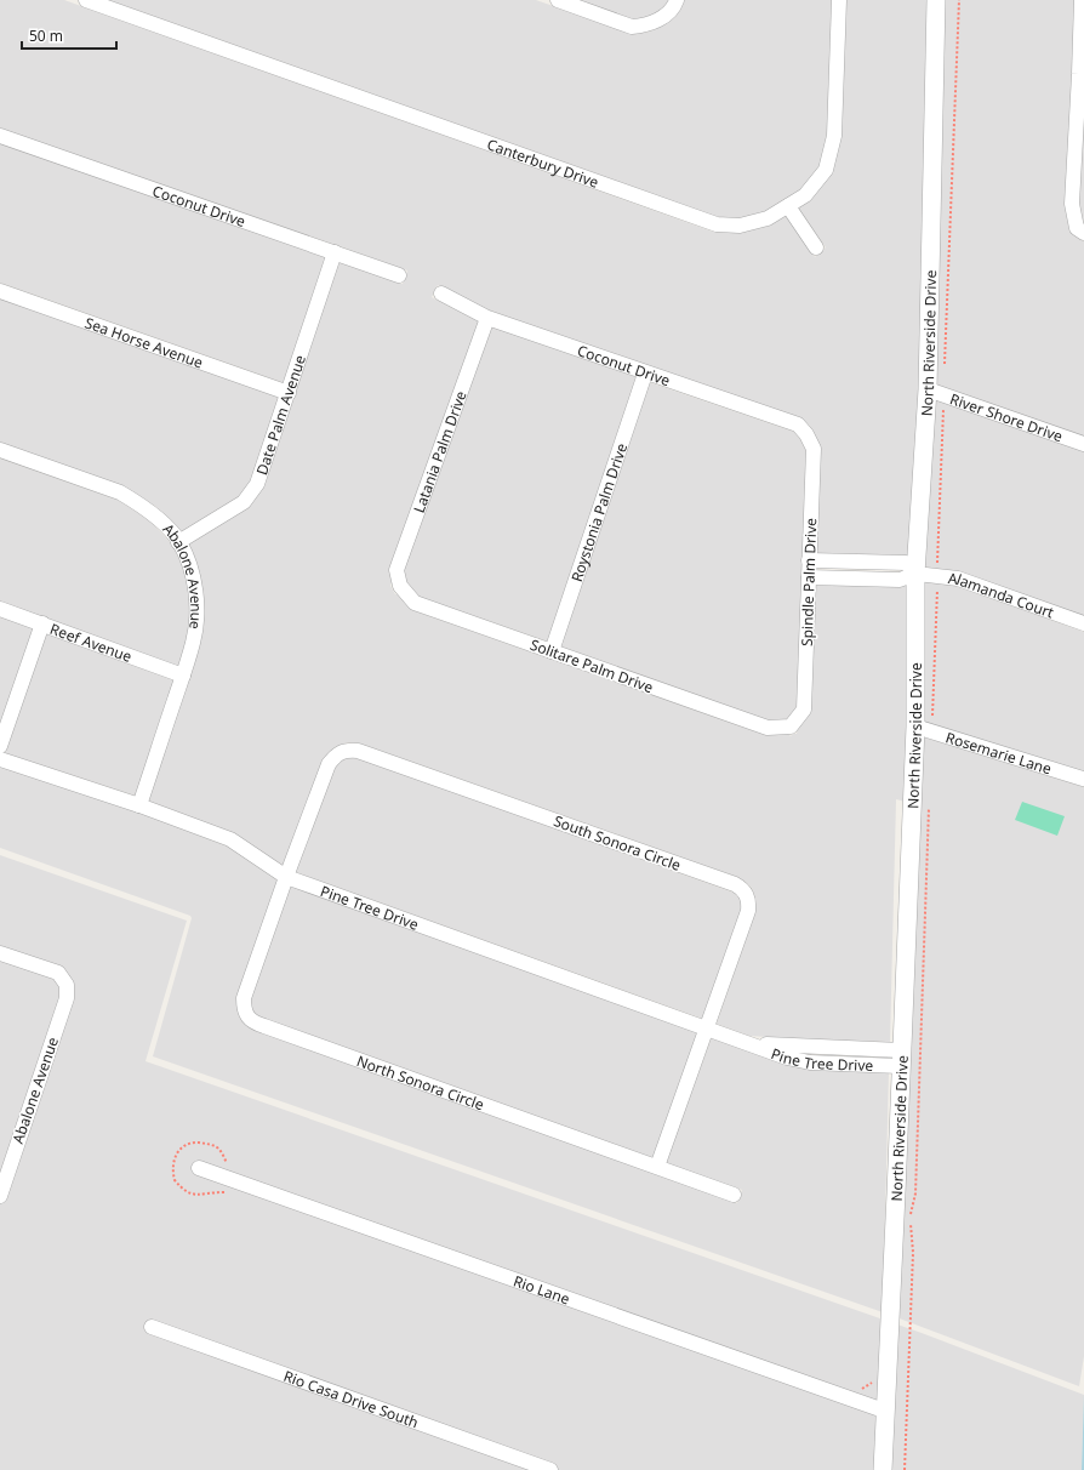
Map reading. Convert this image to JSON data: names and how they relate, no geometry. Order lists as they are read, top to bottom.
{
  "streets": {
    "street": [
      "Canterbury Drive",
      "Coconut Drive",
      "Sea Horse Avenue",
      "North Riverside Drive",
      "Date Palm Avenue",
      "River Shore Drive",
      "Latania Palm Drive",
      "Roystonia Palm Drive",
      "Abalone Avenue",
      "Spindle Palm Drive",
      "Alamanda Court",
      "Reef Avenue",
      "Solitare Palm Drive",
      "Rosemarie Lane",
      "South Sonora Circle",
      "Pine Tree Drive",
      "North Sonora Circle",
      "Rio Lane",
      "Rio Casa Drive South"
    ]
  },
  "crossings": [
    ["Coconut Drive", "Date Palm Avenue"],
    ["Coconut Drive", "Latania Palm Drive"],
    ["Coconut Drive", "Roystonia Palm Drive"],
    ["Coconut Drive", "Spindle Palm Drive"],
    ["Sea Horse Avenue", "Date Palm Avenue"],
    ["North Riverside Drive", "River Shore Drive"],
    ["North Riverside Drive", "Alamanda Court"],
    ["North Riverside Drive", "Rosemarie Lane"],
    ["North Riverside Drive", "Pine Tree Drive"],
    ["North Riverside Drive", "Rio Lane"],
    ["Date Palm Avenue", "Abalone Avenue"],
    ["Latania Palm Drive", "Solitare Palm Drive"],
    ["Roystonia Palm Drive", "Solitare Palm Drive"],
    ["Abalone Avenue", "Reef Avenue"],
    ["Abalone Avenue", "Pine Tree Drive"],
    ["Spindle Palm Drive", "Solitare Palm Drive"],
    ["South Sonora Circle", "Pine Tree Drive"],
    ["South Sonora Circle", "North Sonora Circle"],
    ["Pine Tree Drive", "North Sonora Circle"]
  ],
  "scale_bar": "50 m"
}
